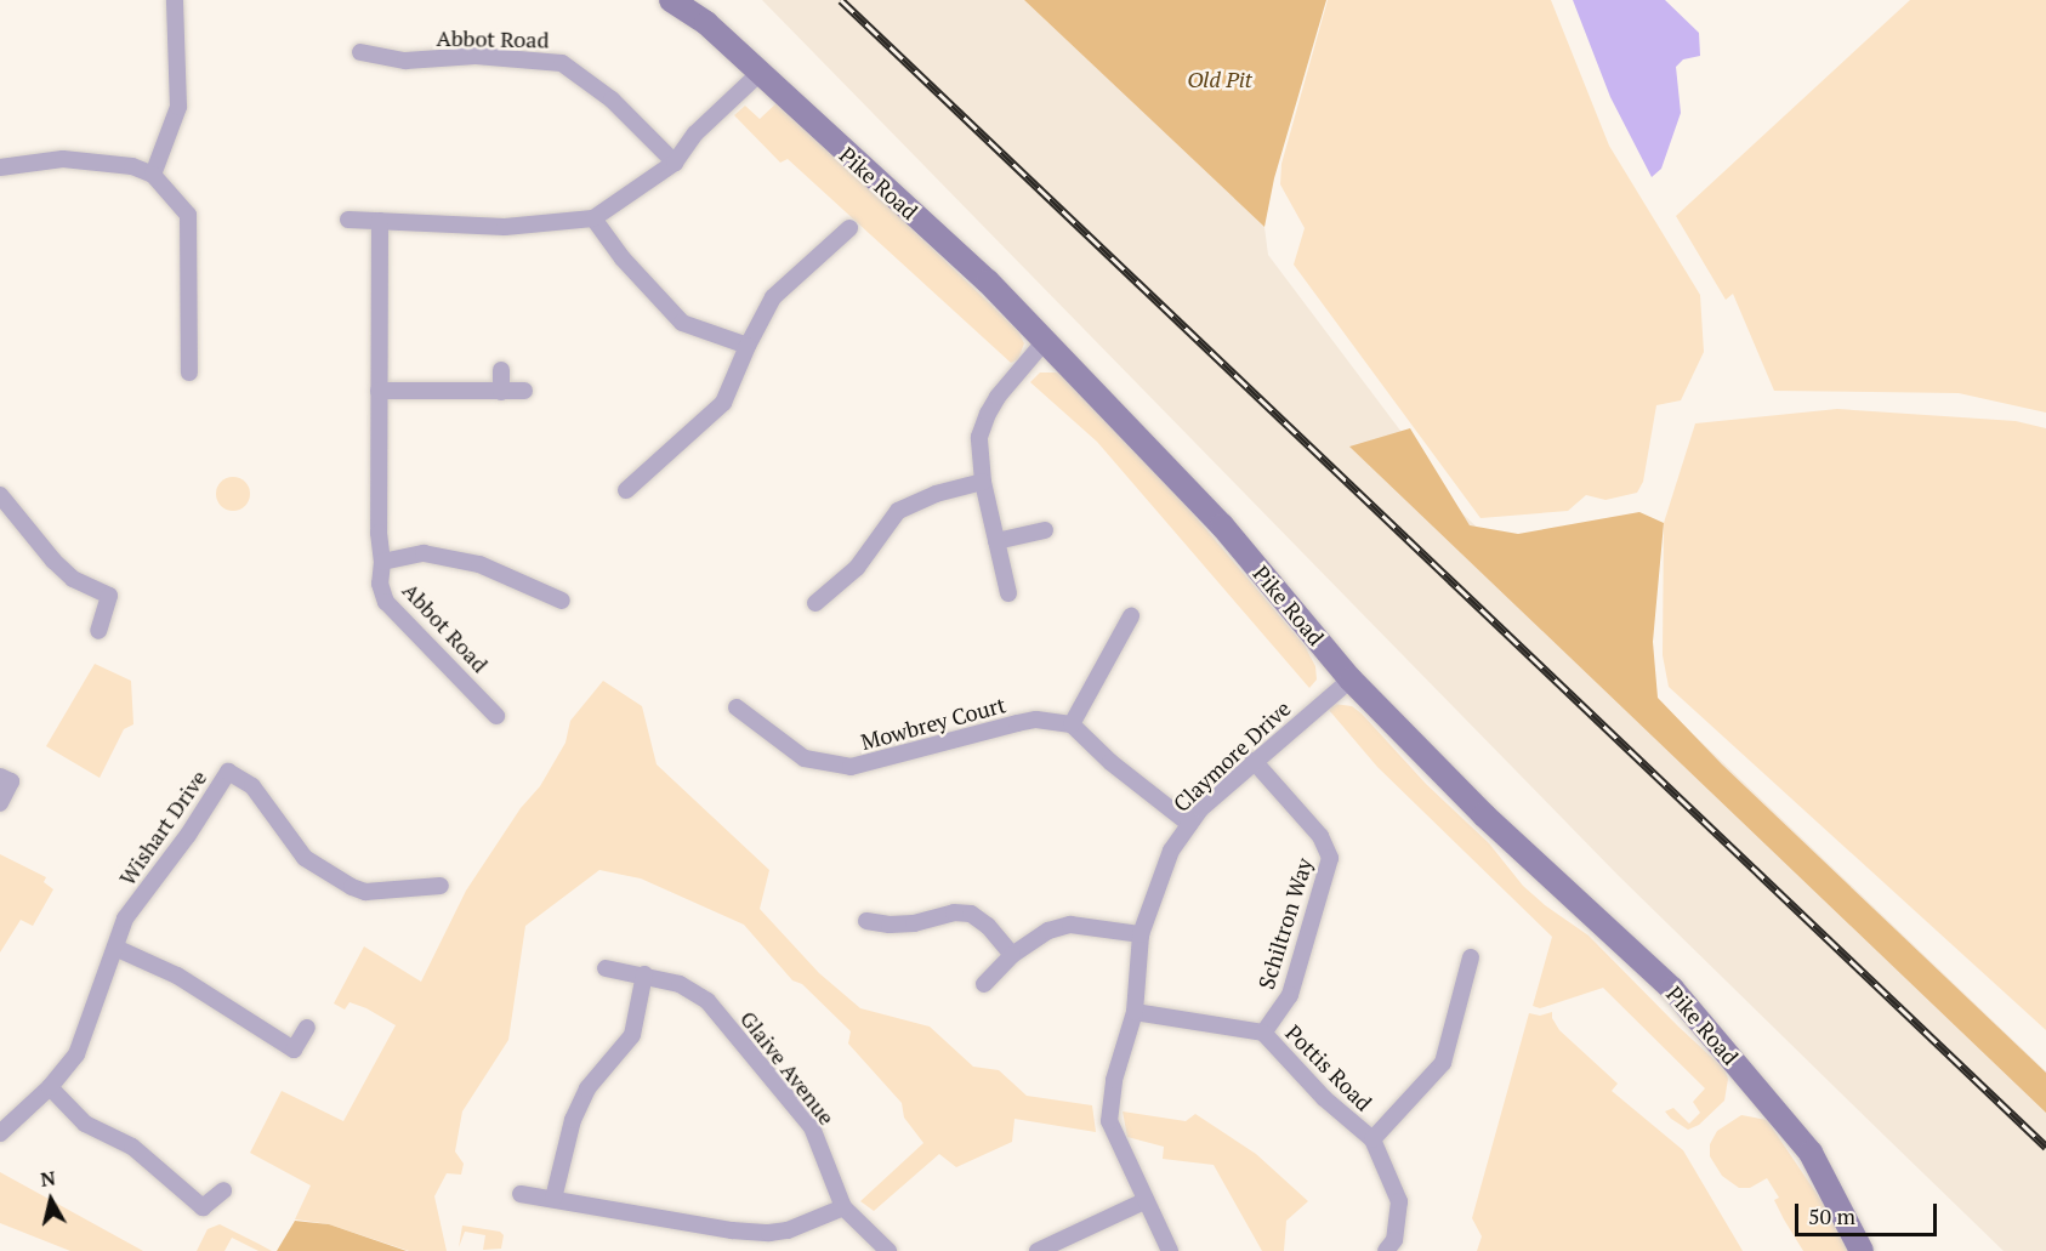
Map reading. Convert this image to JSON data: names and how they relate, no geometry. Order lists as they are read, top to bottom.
{
  "streets": {
    "street": [
      "Abbot Road",
      "Pike Road",
      "Mowbrey Court",
      "Claymore Drive",
      "Wishart Drive",
      "Schiltron Way",
      "Glaive Avenue",
      "Pottis Road"
    ]
  },
  "crossings": [
    ["Pike Road", "Claymore Drive"],
    ["Claymore Drive", "Schiltron Way"],
    ["Claymore Drive", "Pottis Road"],
    ["Schiltron Way", "Pottis Road"]
  ],
  "parks": ["Old Pit"],
  "scale_bar": "50 m",
  "north": "top"
}
